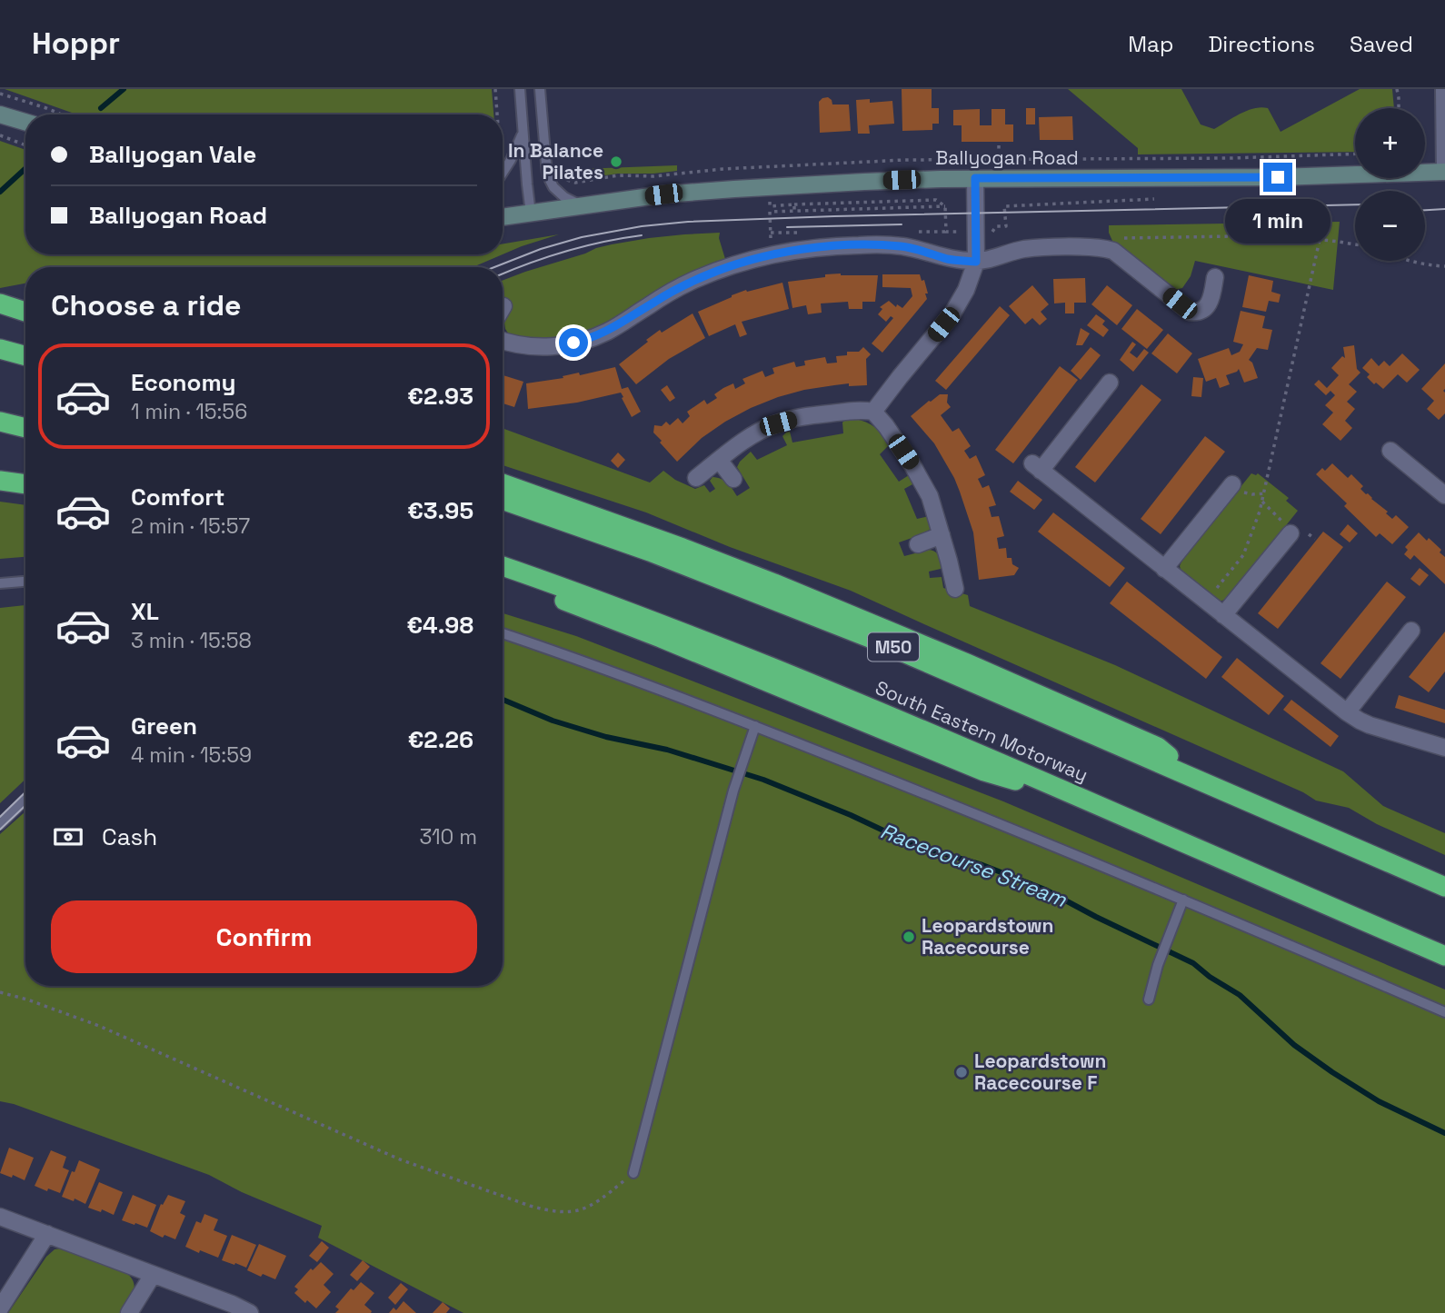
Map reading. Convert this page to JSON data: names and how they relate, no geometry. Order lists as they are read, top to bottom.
{
  "streets": {
    "highway": ["M50", "South Eastern Motorway"],
    "street": ["Ballyogan Road"]
  },
  "water": ["Racecourse Stream"],
  "places": ["In Balance Pilates", "Leopardstown Racecourse", "Leopardstown Racecourse F"],
  "page": {
    "header": "Hoppr",
    "nav": ["Map", "Directions", "Saved"],
    "map_buttons": ["+", "−"],
    "banner": ["Ballyogan Vale", "Ballyogan Road"],
    "bubble": "1 min",
    "heading": "Choose a ride",
    "list": [
      {
        "name": "Economy",
        "note": "1 min · 15:56",
        "value": "€2.93"
      },
      {
        "name": "Comfort",
        "note": "2 min · 15:57",
        "value": "€3.95"
      },
      {
        "name": "XL",
        "note": "3 min · 15:58",
        "value": "€4.98"
      },
      {
        "name": "Green",
        "note": "4 min · 15:59",
        "value": "€2.26"
      }
    ],
    "pay": ["Cash", "310 m"],
    "buttons": "Confirm"
  }
}
